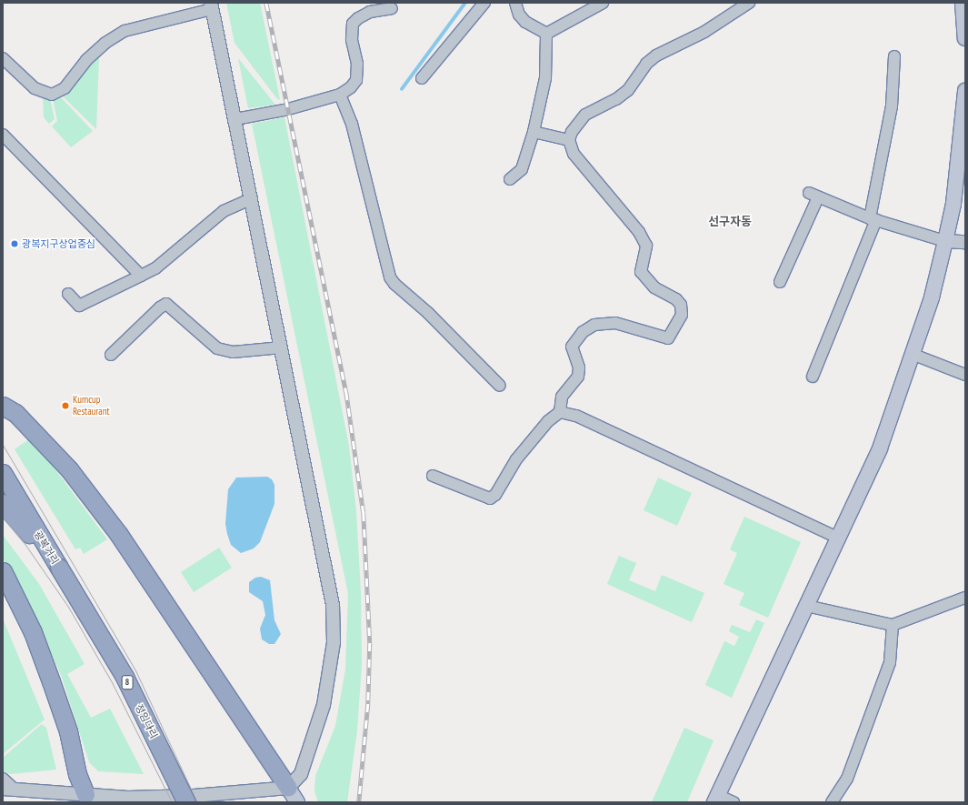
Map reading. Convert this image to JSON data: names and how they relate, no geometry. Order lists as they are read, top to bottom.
{
  "streets": {
    "highway": ["광복거리", "8", "정임다리"]
  },
  "crossings": [
    ["광복거리", "정임다리"]
  ],
  "districts": ["선구자동"],
  "places": ["광복지구상업중심", "Kumcup Restaurant"]
}
